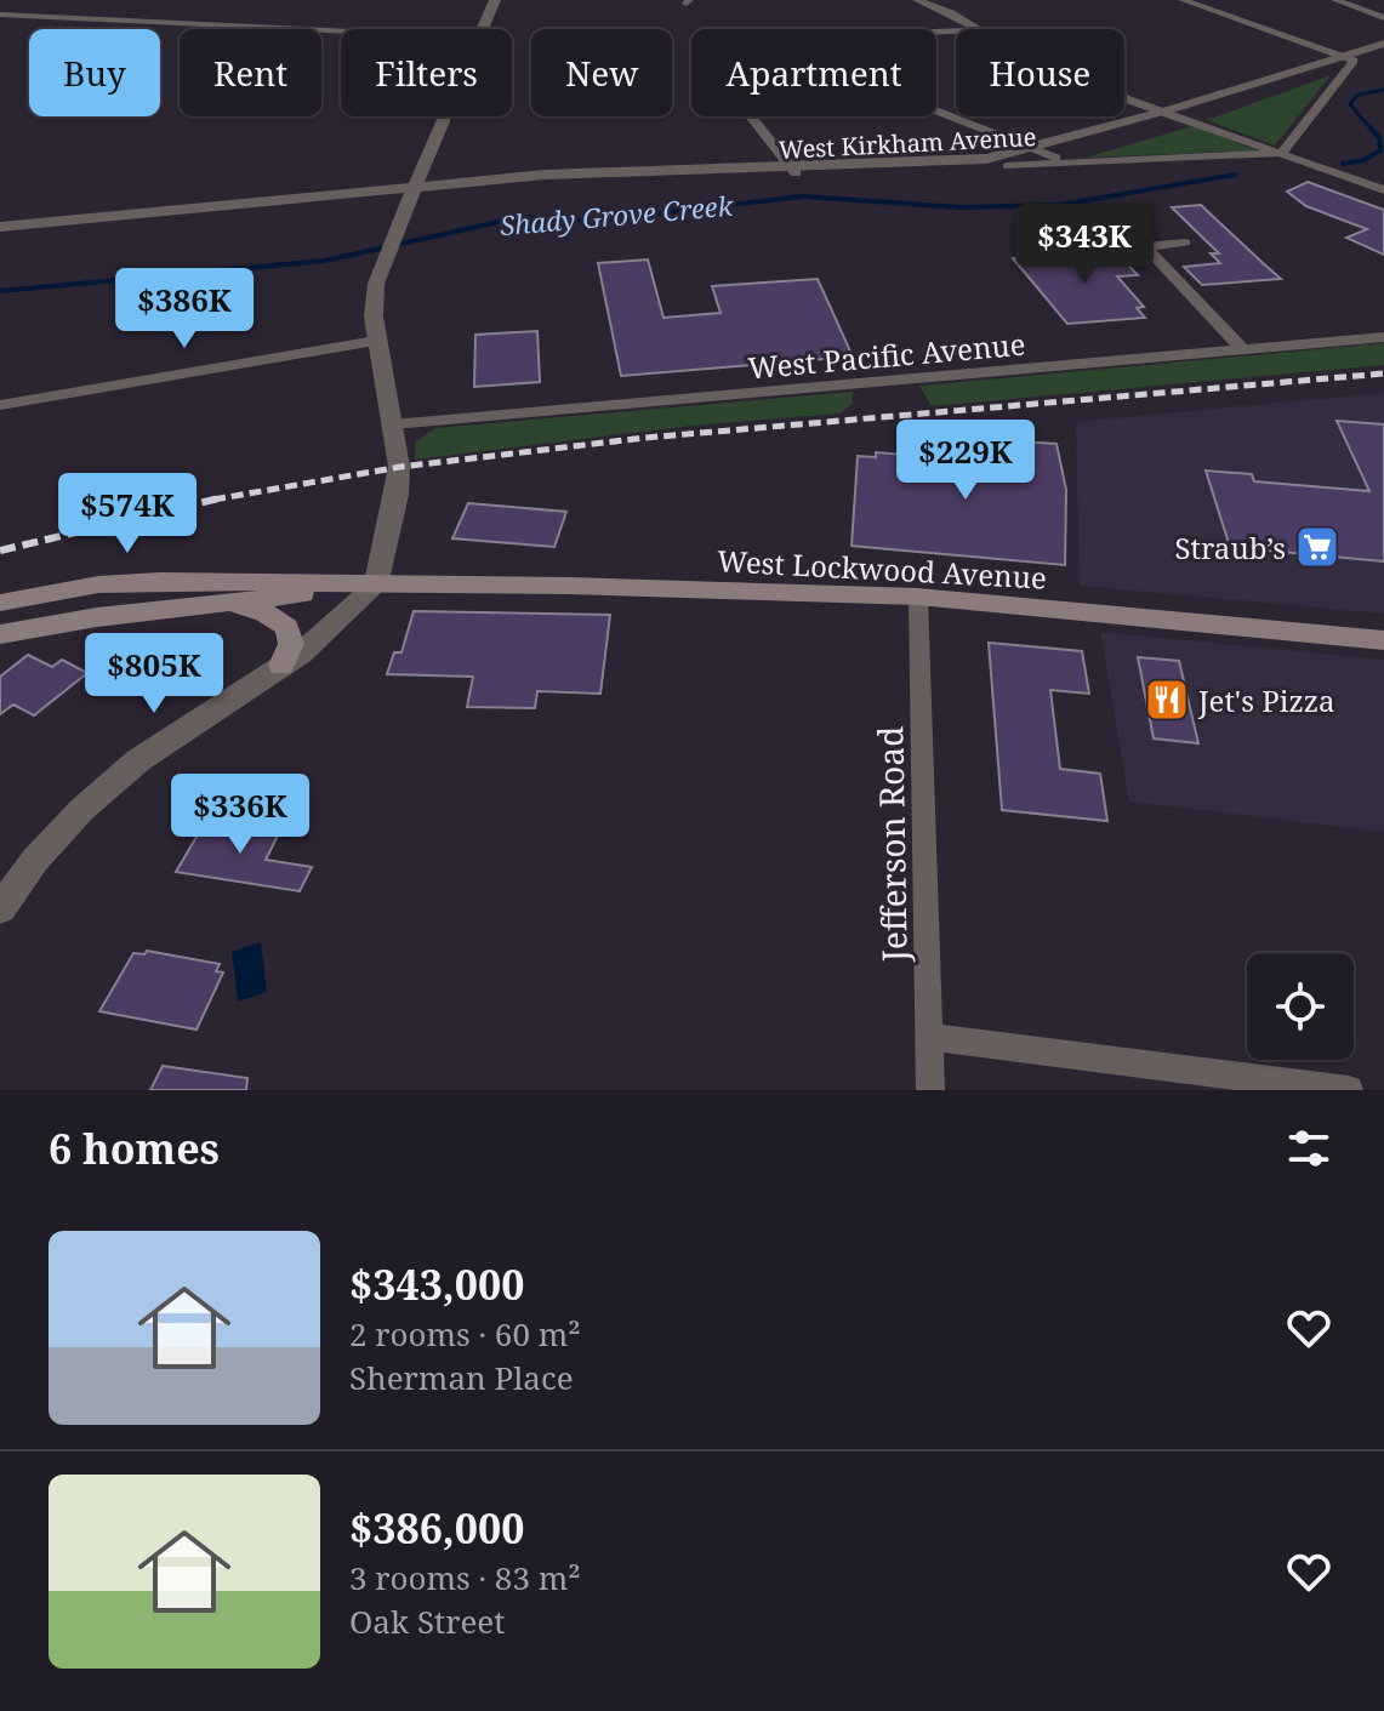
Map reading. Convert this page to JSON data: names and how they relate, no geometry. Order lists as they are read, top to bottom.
{
  "streets": {
    "main road": ["West Lockwood Avenue"],
    "street": ["West Kirkham Avenue", "West Pacific Avenue", "Jefferson Road"]
  },
  "crossings": [
    ["West Lockwood Avenue", "Jefferson Road"]
  ],
  "water": ["Shady Grove Creek"],
  "places": {
    "supermarket": ["Straub’s"],
    "restaurant": ["Jet's Pizza"]
  },
  "page": {
    "chip": [
      "Buy",
      "Rent",
      "Filters",
      "New",
      "Apartment",
      "House"
    ],
    "price": [
      "$343K",
      "$386K",
      "$229K",
      "$574K",
      "$805K",
      "$336K"
    ],
    "heading": "6 homes",
    "list": [
      {
        "name": "$343,000",
        "note": "2 rooms · 60 m² · Sherman Place"
      },
      {
        "name": "$386,000",
        "note": "3 rooms · 83 m² · Oak Street"
      }
    ]
  }
}
